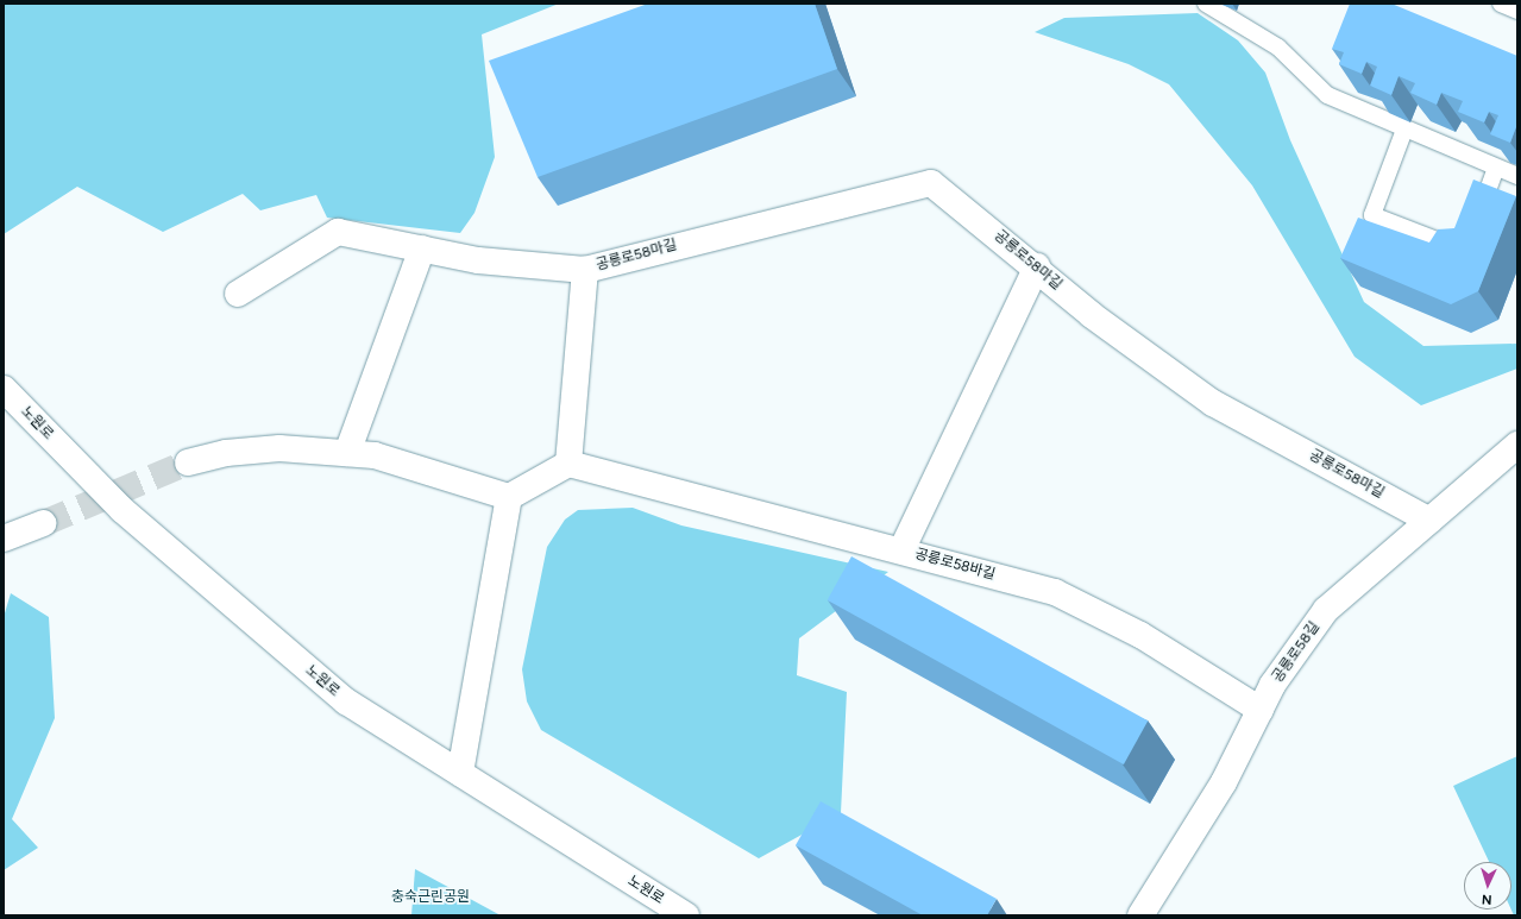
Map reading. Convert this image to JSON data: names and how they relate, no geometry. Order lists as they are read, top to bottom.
{
  "streets": {
    "street": [
      "공릉로58마길",
      "노원로",
      "공릉로58바길",
      "공릉로58길"
    ]
  },
  "crossings": [
    ["공릉로58마길", "공릉로58바길"],
    ["공릉로58마길", "공릉로58길"],
    ["공릉로58바길", "공릉로58길"]
  ],
  "parks": ["충숙근린공원"],
  "north": "bottom"
}
